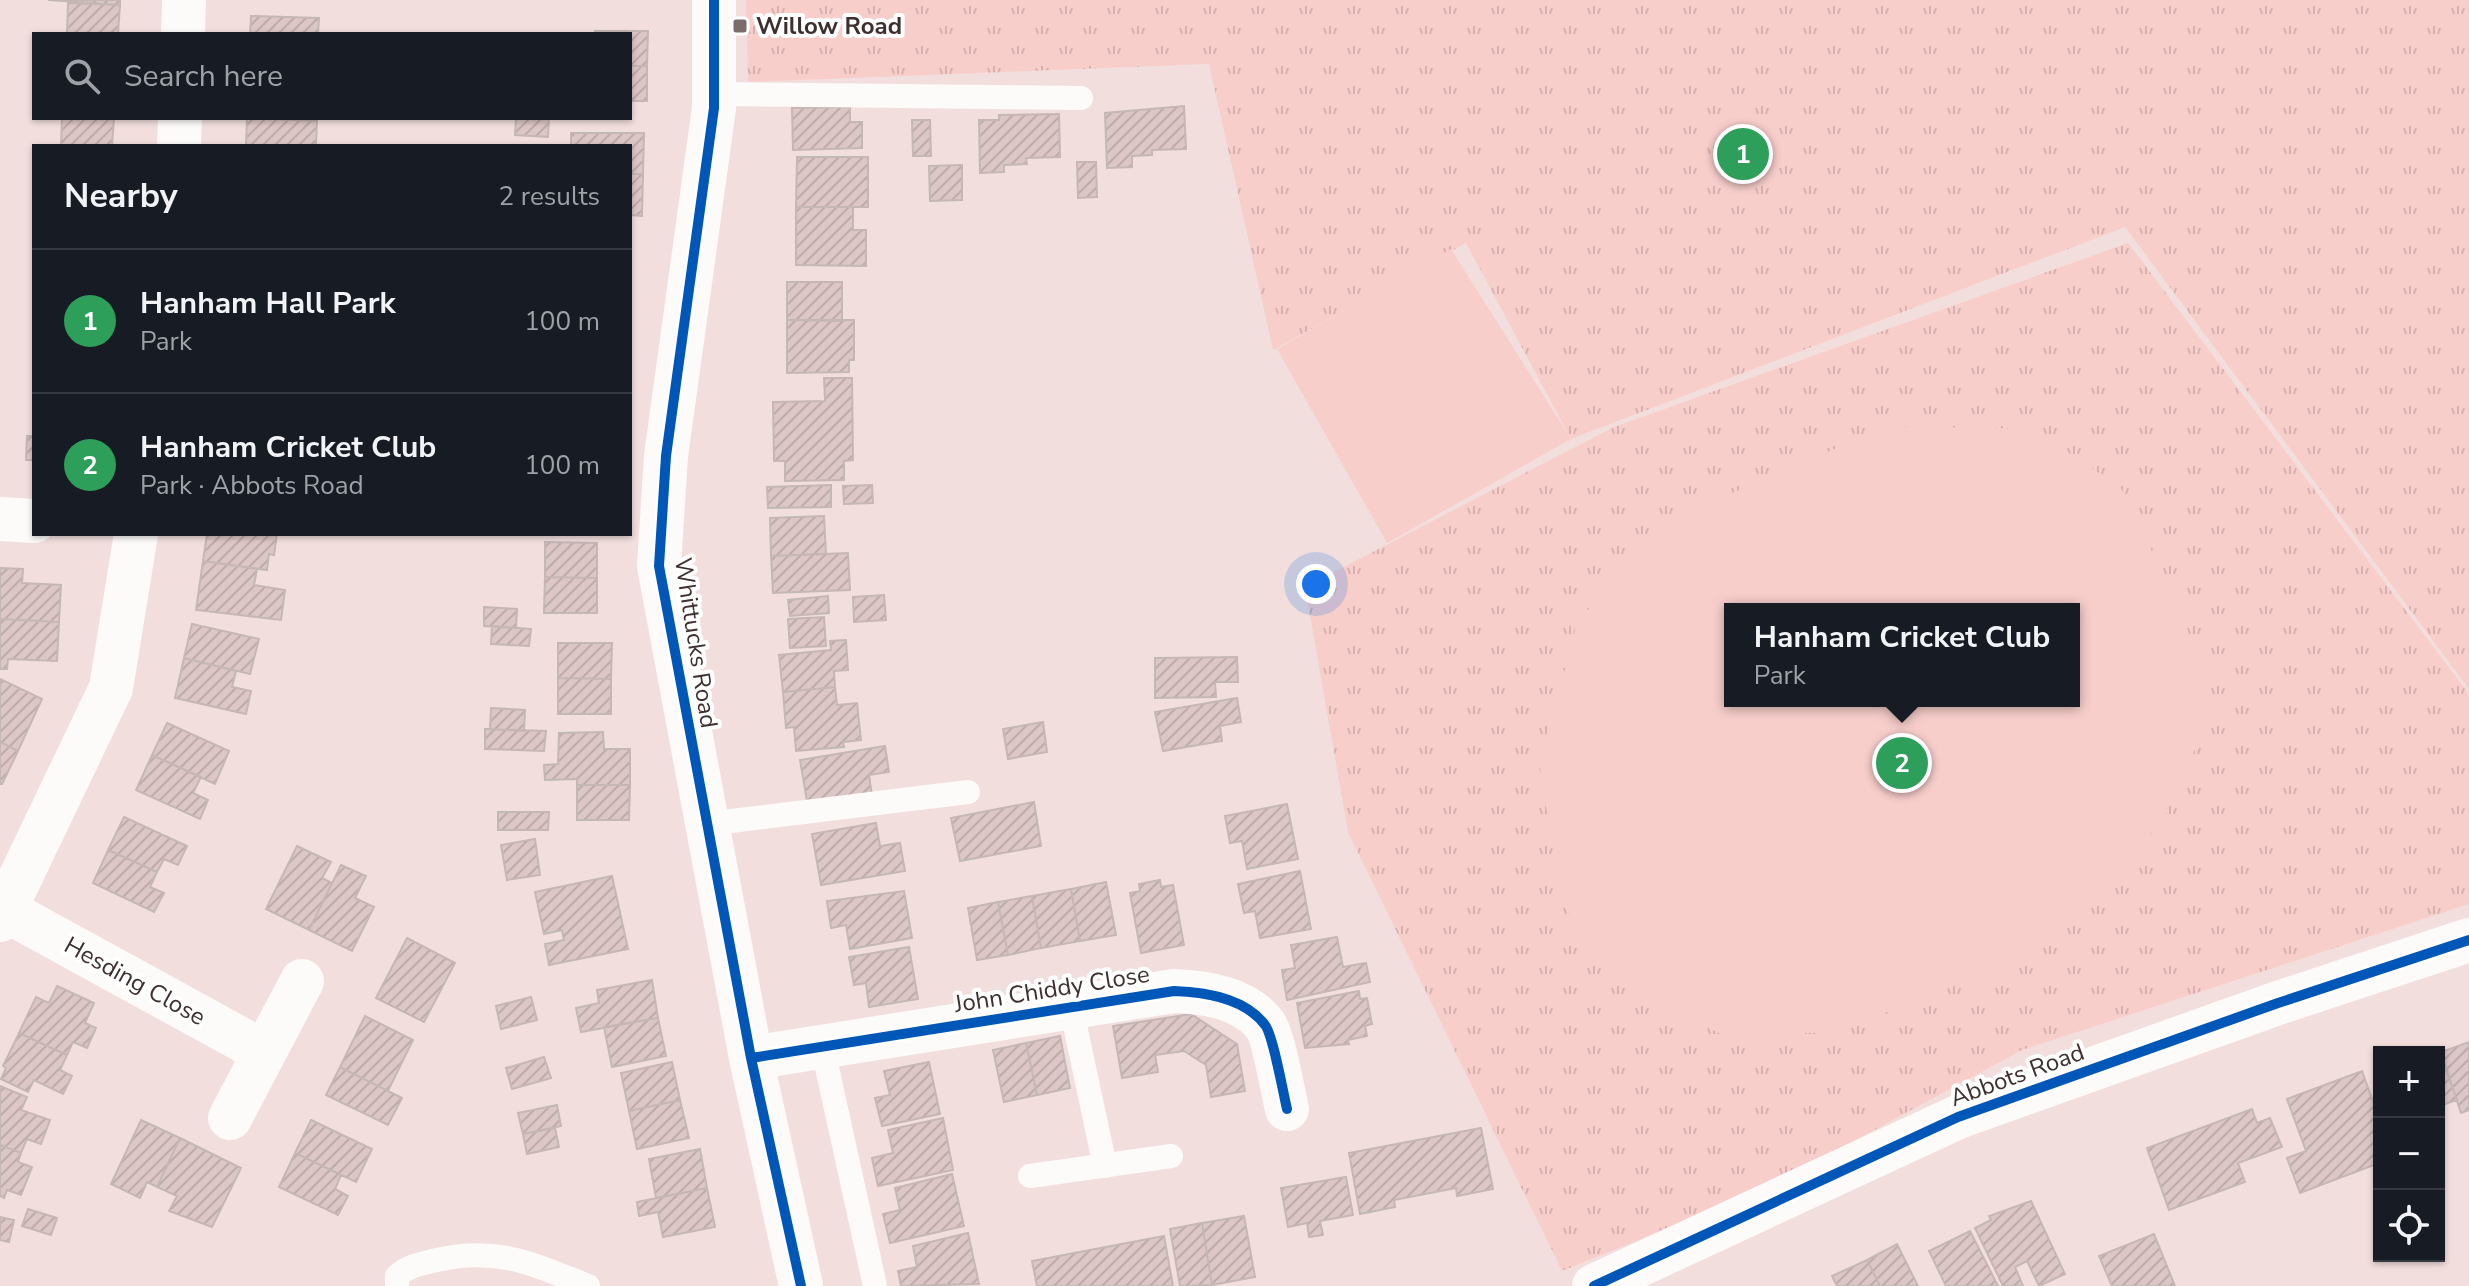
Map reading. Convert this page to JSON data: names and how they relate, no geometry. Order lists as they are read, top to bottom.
{
  "streets": {
    "street": [
      "Whittucks Road",
      "Hesding Close",
      "John Chiddy Close",
      "Abbots Road"
    ]
  },
  "crossings": [
    ["Whittucks Road", "John Chiddy Close"]
  ],
  "places": {
    "transit": ["Willow Road"]
  },
  "page": {
    "search": "Search here",
    "pins": ["1", "2"],
    "heading": ["Nearby", "2 results"],
    "list": [
      {
        "mark": "1",
        "name": "Hanham Hall Park",
        "note": "Park",
        "value": "100 m"
      },
      {
        "mark": "2",
        "name": "Hanham Cricket Club",
        "note": "Park · Abbots Road",
        "value": "100 m"
      }
    ],
    "popup": ["Hanham Cricket Club", "Park"],
    "map_buttons": ["+", "−"]
  }
}
